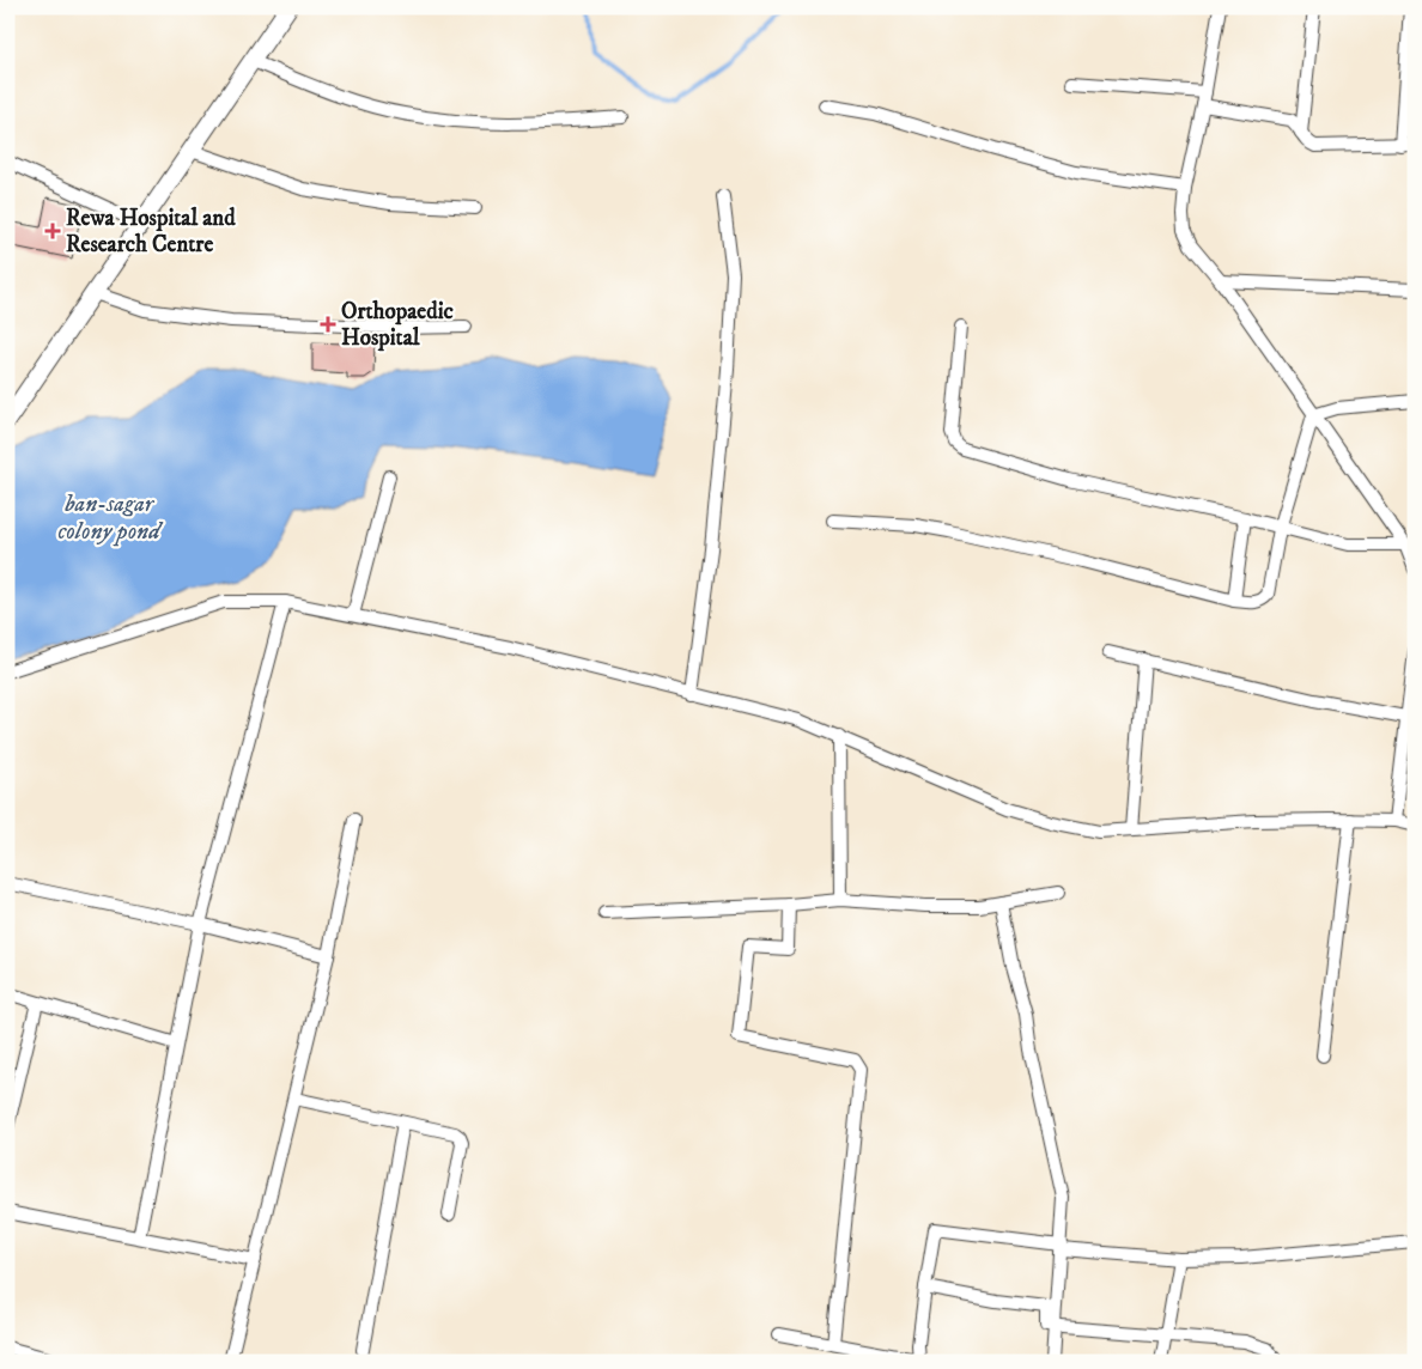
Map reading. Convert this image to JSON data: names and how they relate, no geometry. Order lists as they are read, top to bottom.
{
  "water": ["ban-sagar colony pond"],
  "places": {
    "health": ["Rewa Hospital and Research Centre", "Orthopaedic Hospital"]
  }
}
